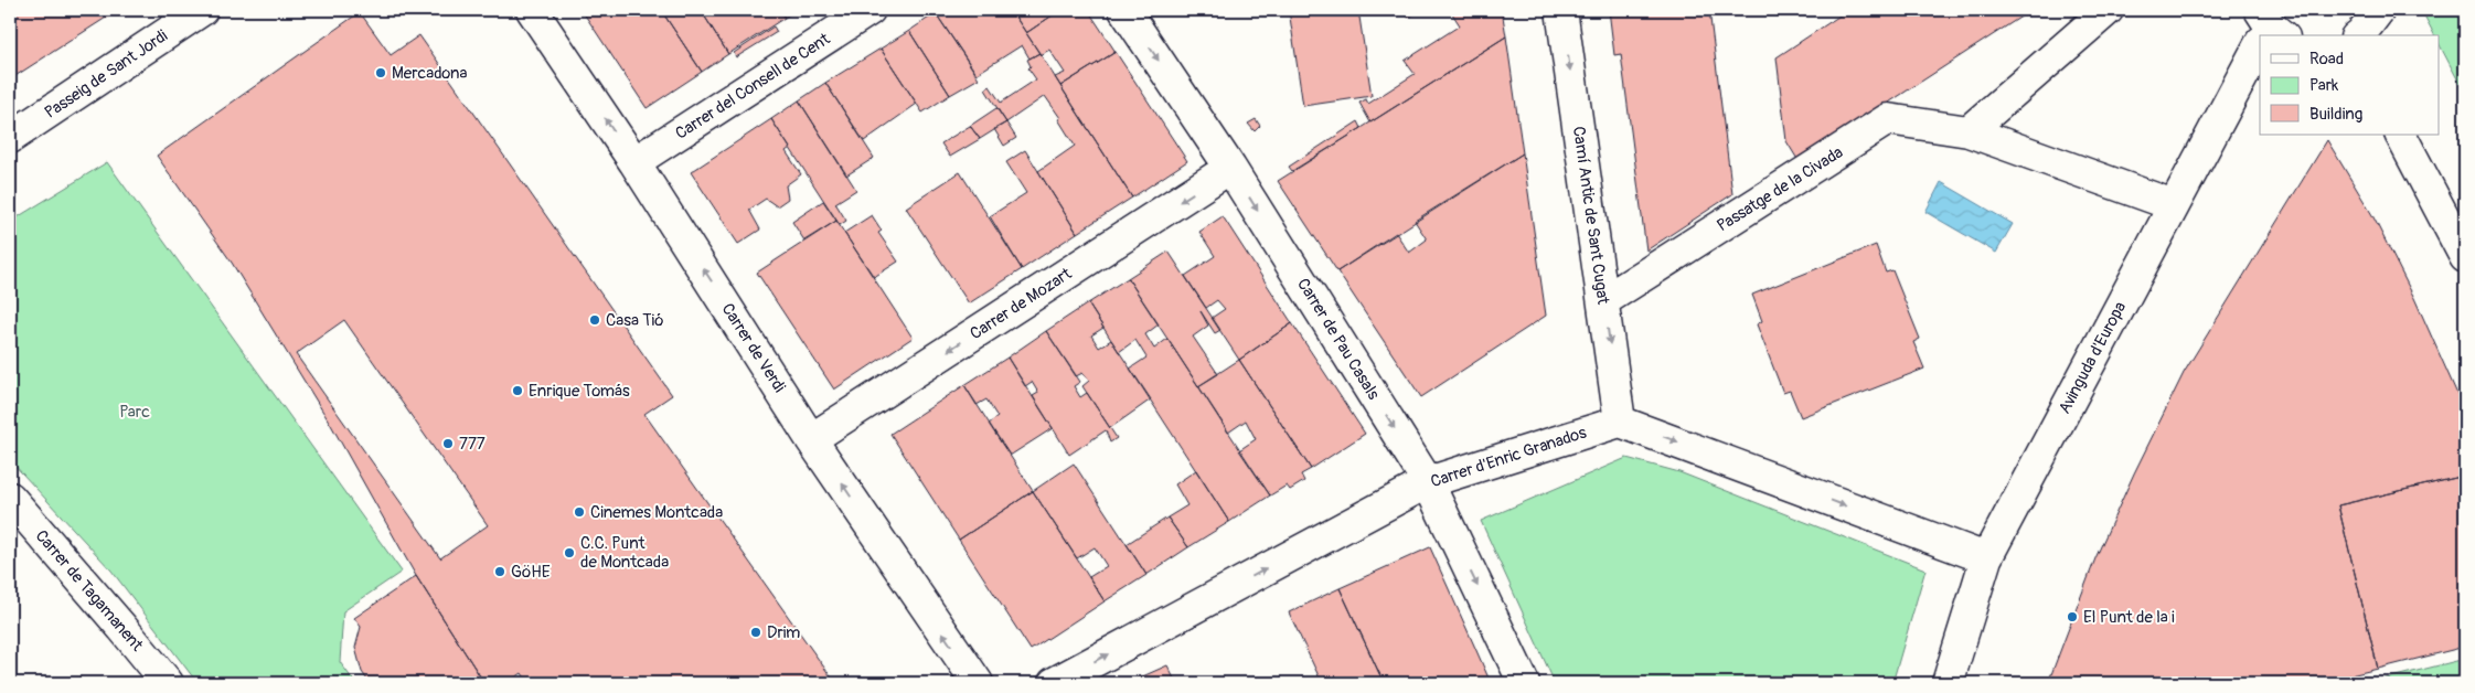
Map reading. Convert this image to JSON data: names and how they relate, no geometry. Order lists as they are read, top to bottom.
{
  "streets": {
    "street": [
      "Passeig de Sant Jordi",
      "Carrer del Consell de Cent",
      "Passatge de la Civada",
      "Camí Antic de Sant Cugat",
      "Carrer de Mozart",
      "Carrer de Pau Casals",
      "Carrer de Verdi",
      "Avinguda d'Europa",
      "Carrer d'Enric Granados",
      "Carrer de Tagamanent"
    ]
  },
  "crossings": [
    ["Carrer del Consell de Cent", "Carrer de Verdi"],
    ["Passatge de la Civada", "Camí Antic de Sant Cugat"],
    ["Passatge de la Civada", "Avinguda d'Europa"],
    ["Camí Antic de Sant Cugat", "Carrer d'Enric Granados"],
    ["Carrer de Mozart", "Carrer de Pau Casals"],
    ["Carrer de Mozart", "Carrer de Verdi"],
    ["Carrer de Pau Casals", "Carrer d'Enric Granados"]
  ],
  "one_way": [
    "Camí Antic de Sant Cugat",
    "Carrer de Mozart",
    "Carrer de Pau Casals",
    "Carrer de Verdi",
    "Carrer d'Enric Granados"
  ],
  "parks": ["Parc"],
  "places": [
    "Mercadona",
    "Casa Tió",
    "Enrique Tomás",
    "777",
    "Cinemes Montcada",
    "C.C. Punt de Montcada",
    "GöHE",
    "El Punt de la i",
    "Drim"
  ],
  "legend": ["Road", "Park", "Building"]
}
